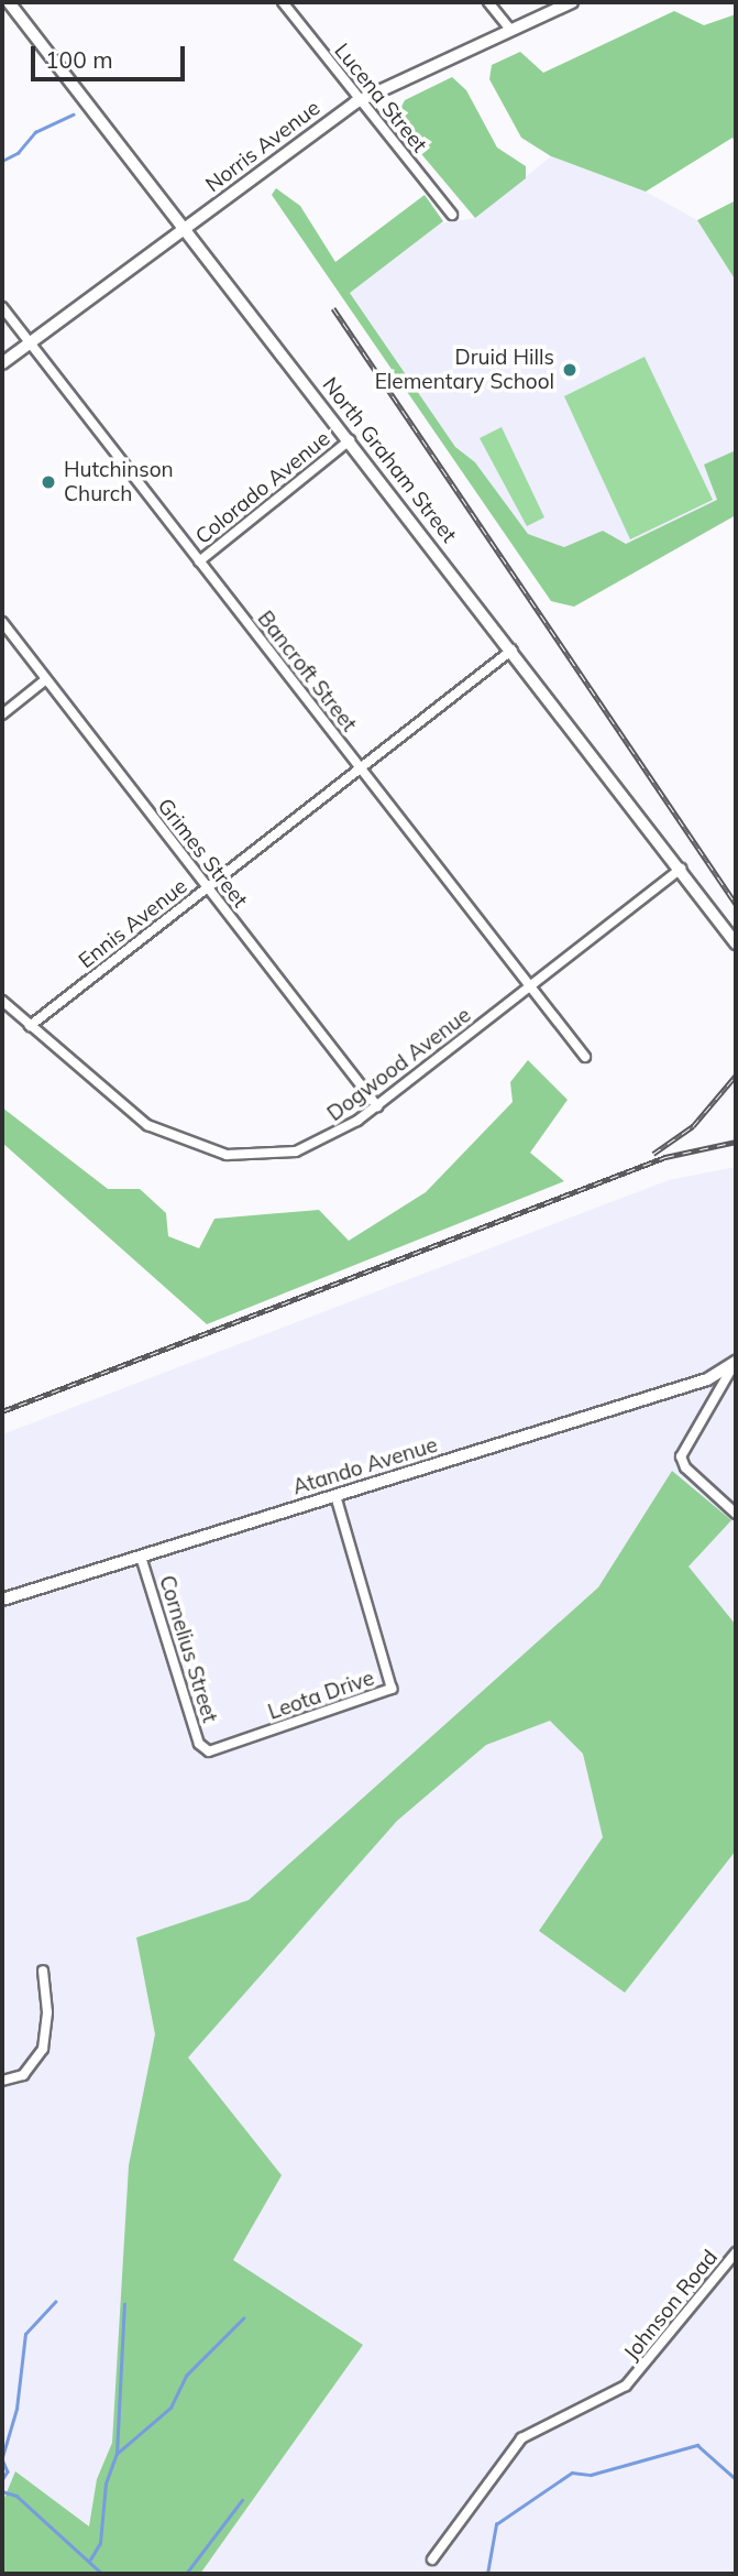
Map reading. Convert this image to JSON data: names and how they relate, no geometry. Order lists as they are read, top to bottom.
{
  "streets": {
    "main road": ["North Graham Street", "Atando Avenue"],
    "street": [
      "Lucena Street",
      "Norris Avenue",
      "Colorado Avenue",
      "Bancroft Street",
      "Grimes Street",
      "Ennis Avenue",
      "Dogwood Avenue",
      "Cornelius Street",
      "Leota Drive",
      "Johnson Road"
    ]
  },
  "crossings": [
    ["Lucena Street", "Norris Avenue"],
    ["Norris Avenue", "North Graham Street"],
    ["Norris Avenue", "Bancroft Street"],
    ["North Graham Street", "Colorado Avenue"],
    ["North Graham Street", "Ennis Avenue"],
    ["North Graham Street", "Dogwood Avenue"],
    ["Colorado Avenue", "Bancroft Street"],
    ["Bancroft Street", "Ennis Avenue"],
    ["Bancroft Street", "Dogwood Avenue"],
    ["Grimes Street", "Ennis Avenue"],
    ["Grimes Street", "Dogwood Avenue"],
    ["Ennis Avenue", "Dogwood Avenue"],
    ["Atando Avenue", "Cornelius Street"],
    ["Atando Avenue", "Leota Drive"],
    ["Cornelius Street", "Leota Drive"]
  ],
  "places": ["Druid Hills Elementary School", "Hutchinson Church"],
  "scale_bar": "100 m"
}
